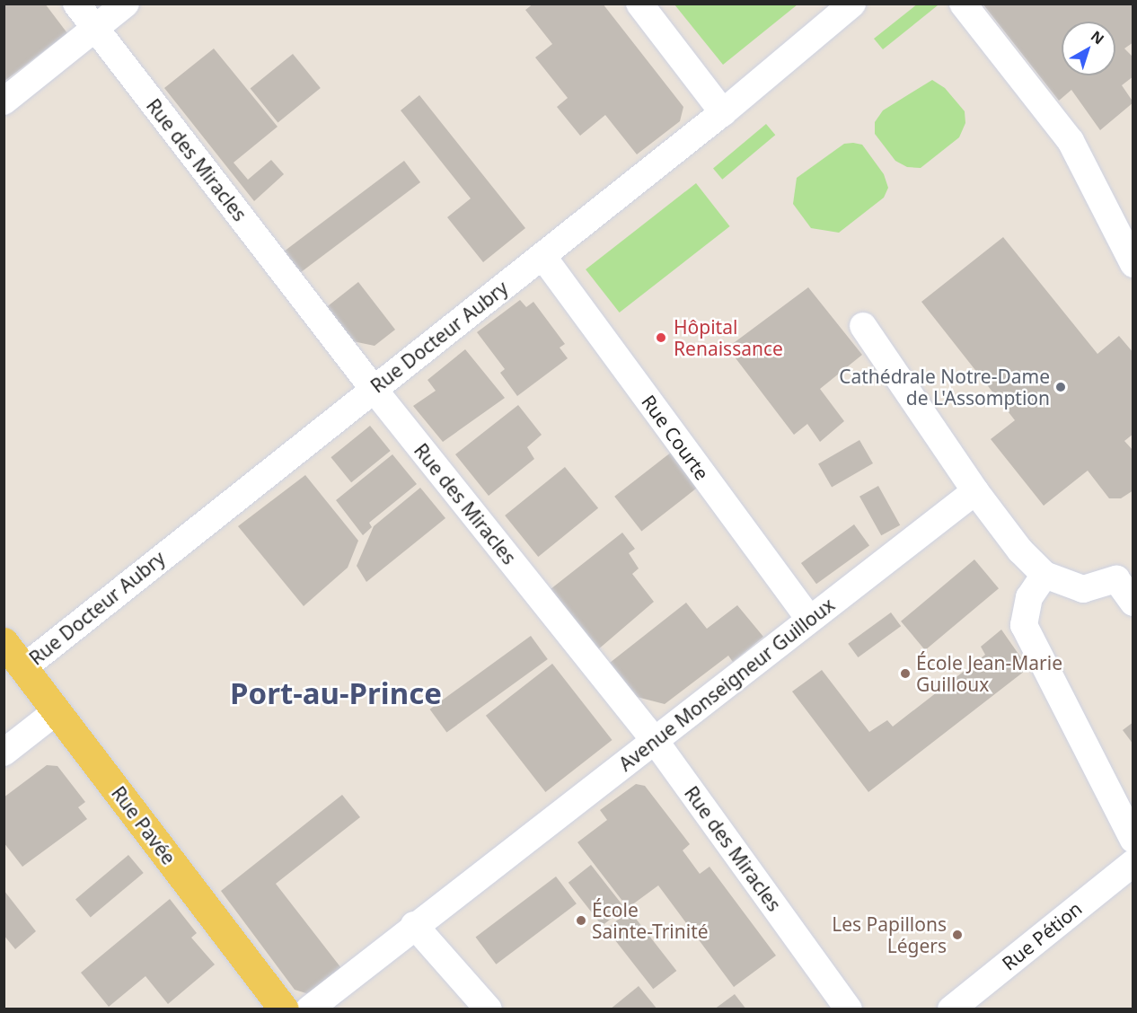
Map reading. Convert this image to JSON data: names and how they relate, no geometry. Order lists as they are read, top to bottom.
{
  "streets": {
    "main road": ["Rue Pavée"],
    "street": [
      "Rue des Miracles",
      "Rue Docteur Aubry",
      "Rue Courte",
      "Avenue Monseigneur Guilloux",
      "Rue Pétion"
    ]
  },
  "crossings": [
    ["Rue des Miracles", "Rue Docteur Aubry"],
    ["Rue des Miracles", "Avenue Monseigneur Guilloux"],
    ["Rue Docteur Aubry", "Rue Courte"],
    ["Rue Docteur Aubry", "Rue Pavée"],
    ["Rue Courte", "Avenue Monseigneur Guilloux"]
  ],
  "districts": ["Port-au-Prince"],
  "places": [
    "Hôpital Renaissance",
    "Cathédrale Notre-Dame de L'Assomption",
    "École Jean-Marie Guilloux",
    "École Sainte-Trinité",
    "Les Papillons Légers"
  ],
  "north": "top right"
}
